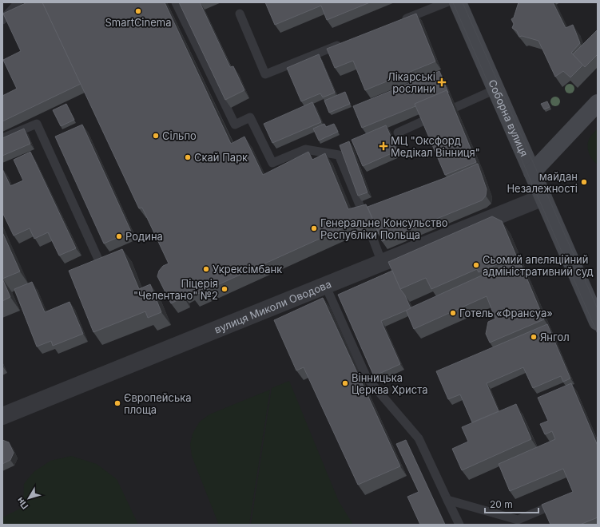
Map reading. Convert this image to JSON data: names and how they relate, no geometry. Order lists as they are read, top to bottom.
{
  "streets": {
    "main road": ["Соборна вулиця"],
    "street": ["вулиця Миколи Оводова"]
  },
  "crossings": [
    ["Соборна вулиця", "вулиця Миколи Оводова"]
  ],
  "places": {
    "other": [
      "SmartCinema",
      "Сільпо",
      "Скай Парк",
      "майдан Незалежності",
      "Генеральне Консульство Республіки Польща",
      "Родина",
      "Сьомий апеляційний адміністративний суд",
      "Укрексімбанк",
      "Піцерія \"Челентано\" №2",
      "Готель «Франсуа»",
      "Янгол",
      "Вінницька Церква Христа",
      "Європейська площа"
    ],
    "health": ["Лікарські рослини", "МЦ \"Оксфорд Медікал Вінниця\""]
  },
  "scale_bar": "20 m",
  "north": "bottom left"
}
